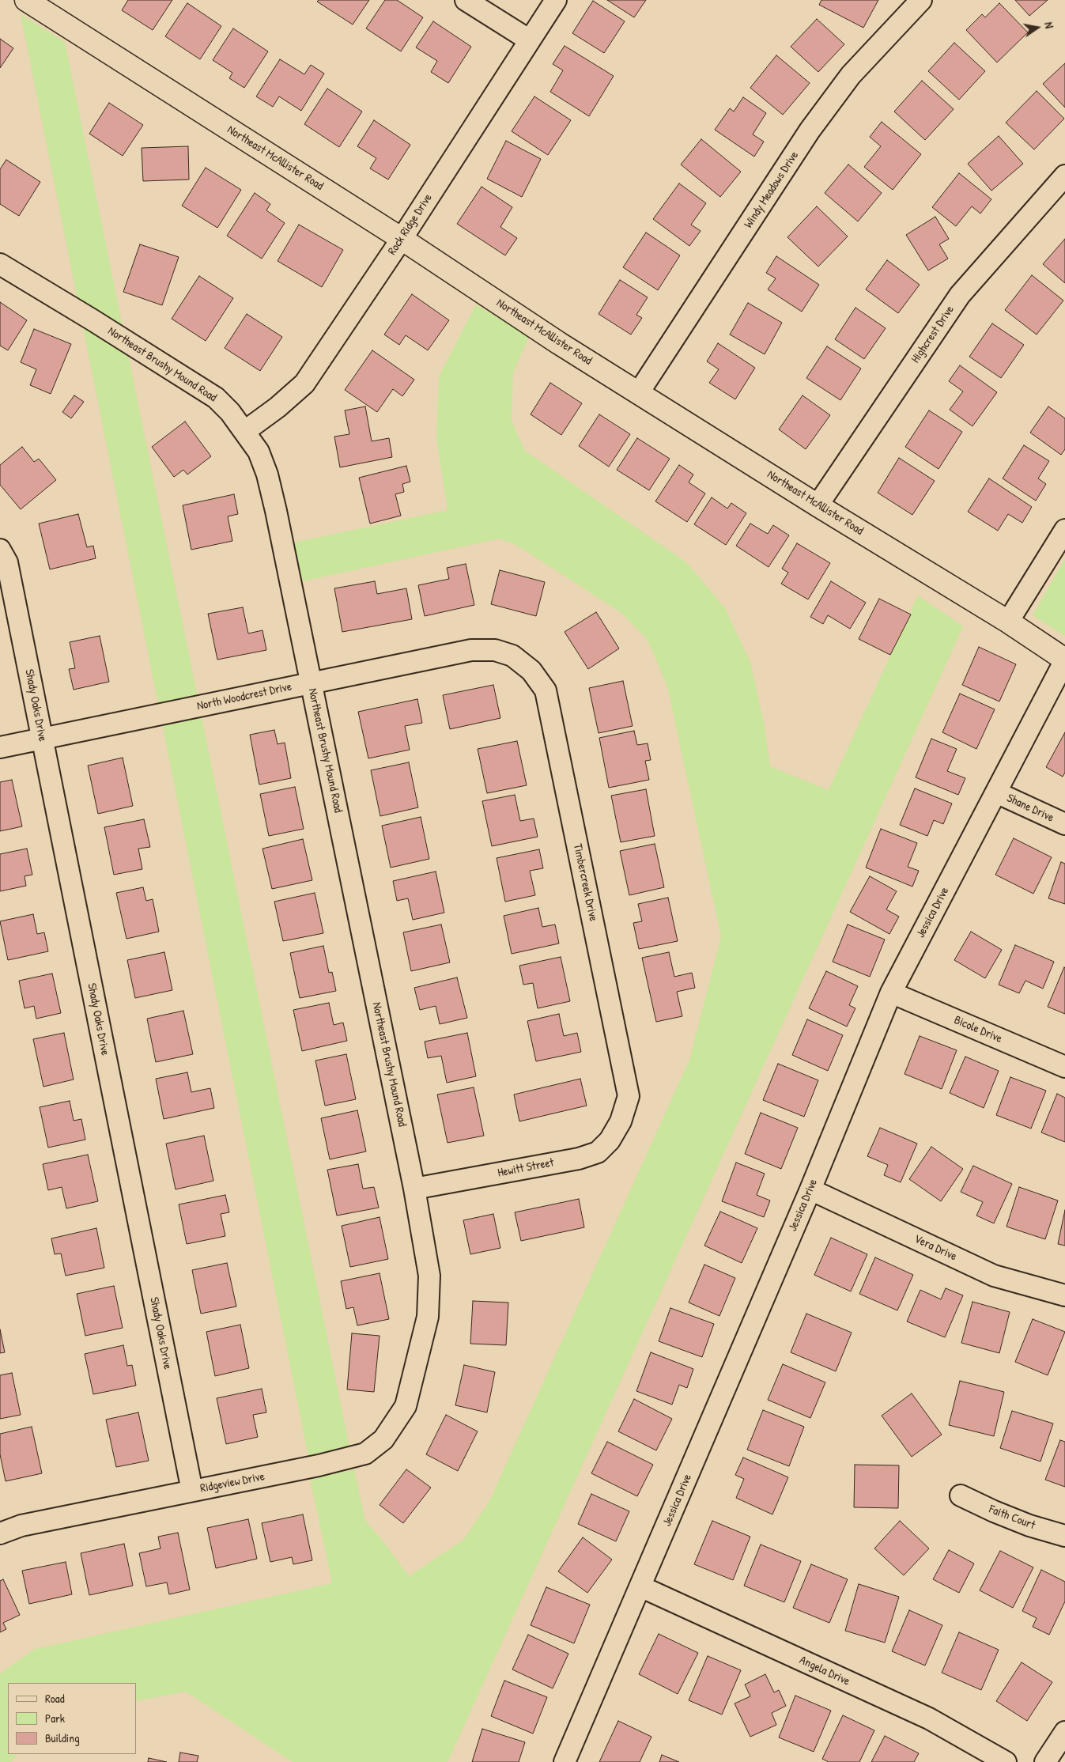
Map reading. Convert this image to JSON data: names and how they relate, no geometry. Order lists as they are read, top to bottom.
{
  "streets": {
    "street": [
      "Northeast McAllister Road",
      "Windy Meadows Drive",
      "Rock Ridge Drive",
      "Highcrest Drive",
      "Northeast Brushy Mound Road",
      "North Woodcrest Drive",
      "Shady Oaks Drive",
      "Shane Drive",
      "Timbercreek Drive",
      "Jessica Drive",
      "Bicole Drive",
      "Hewitt Street",
      "Vera Drive",
      "Ridgeview Drive",
      "Faith Court",
      "Angela Drive"
    ]
  },
  "crossings": [
    ["Northeast McAllister Road", "Windy Meadows Drive"],
    ["Northeast McAllister Road", "Rock Ridge Drive"],
    ["Northeast McAllister Road", "Highcrest Drive"],
    ["Northeast McAllister Road", "Jessica Drive"],
    ["Rock Ridge Drive", "Northeast Brushy Mound Road"],
    ["Northeast Brushy Mound Road", "North Woodcrest Drive"],
    ["Northeast Brushy Mound Road", "Hewitt Street"],
    ["Northeast Brushy Mound Road", "Ridgeview Drive"],
    ["North Woodcrest Drive", "Shady Oaks Drive"],
    ["North Woodcrest Drive", "Timbercreek Drive"],
    ["Shady Oaks Drive", "Ridgeview Drive"],
    ["Shane Drive", "Jessica Drive"],
    ["Timbercreek Drive", "Hewitt Street"],
    ["Jessica Drive", "Bicole Drive"],
    ["Jessica Drive", "Vera Drive"],
    ["Jessica Drive", "Angela Drive"]
  ],
  "legend": ["Road", "Park", "Building"],
  "north": "right"
}
